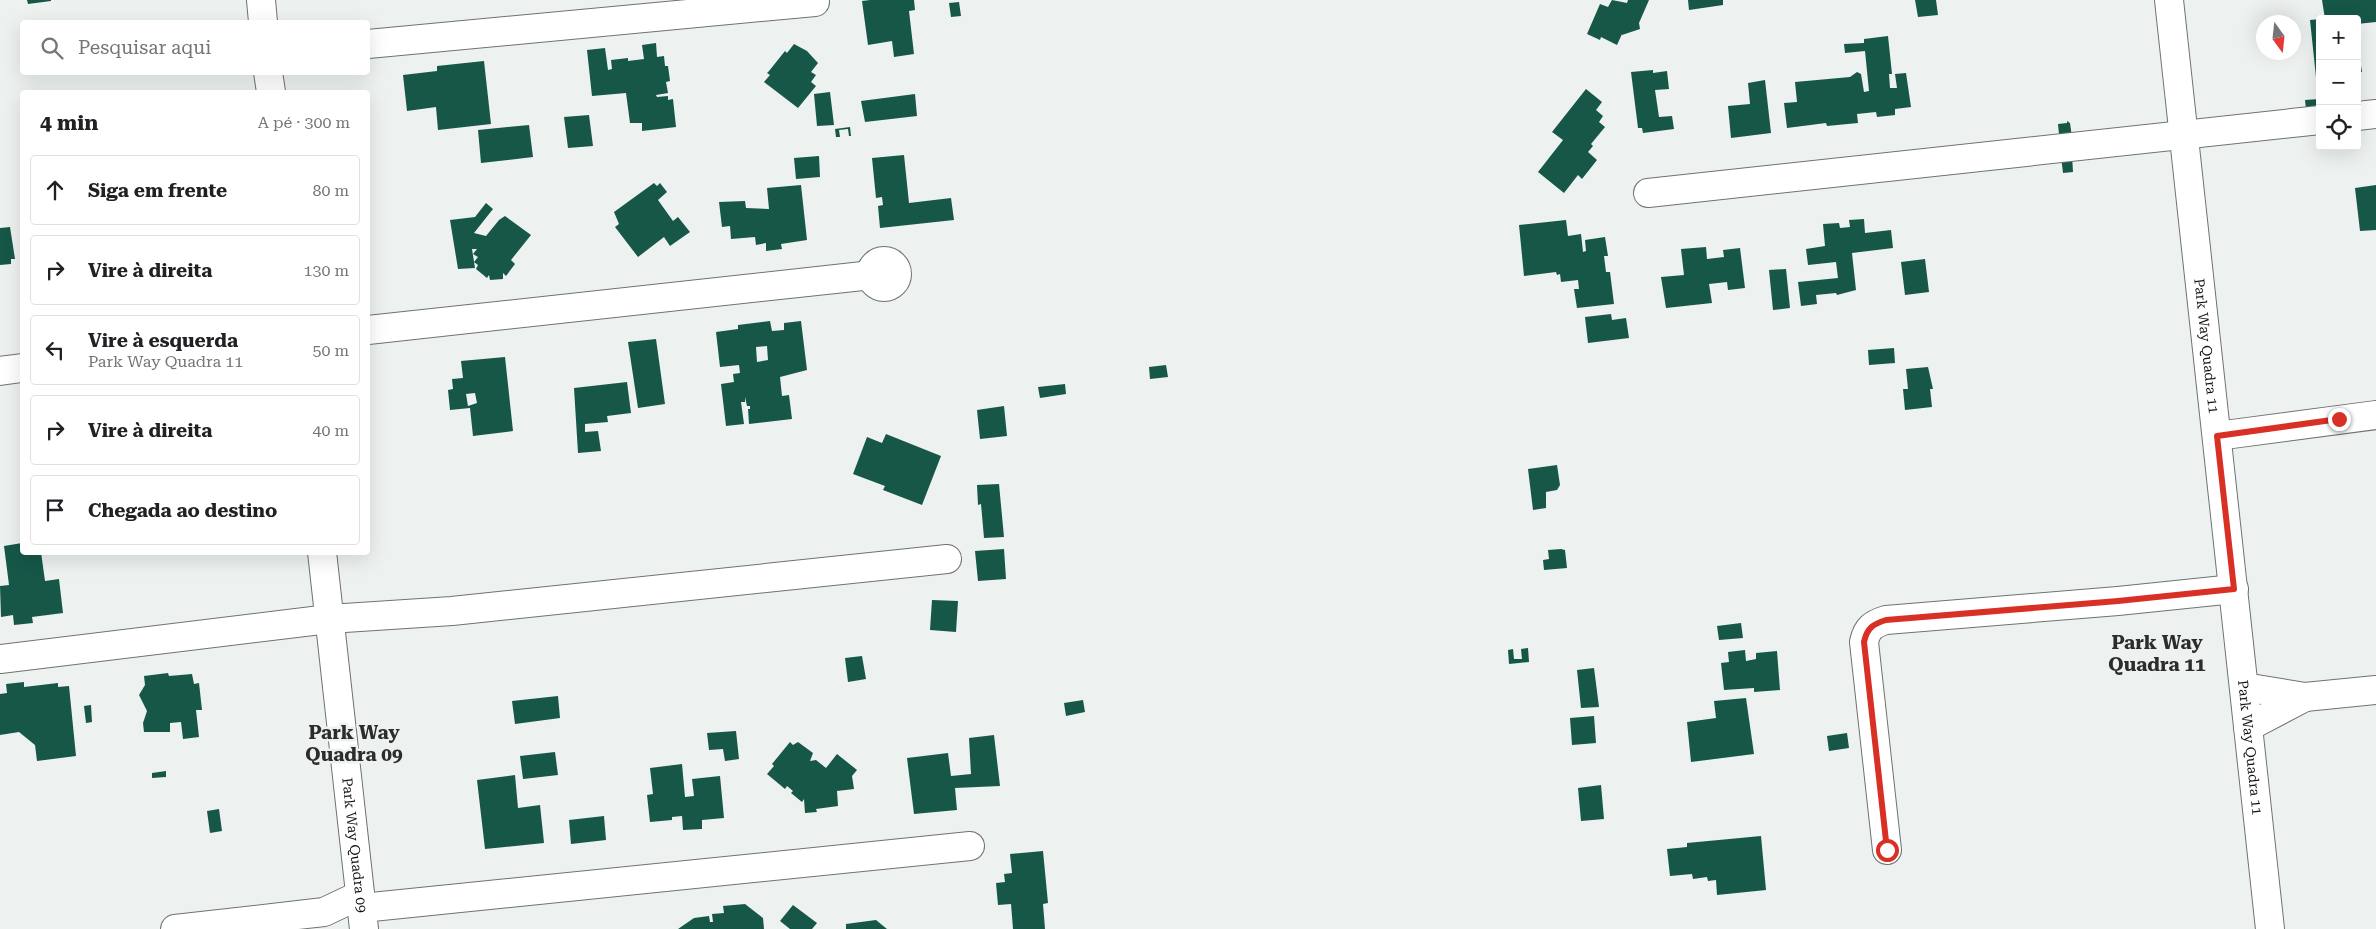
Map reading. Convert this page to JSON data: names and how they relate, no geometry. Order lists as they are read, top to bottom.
{
  "streets": {
    "street": ["Park Way Quadra 11", "Park Way Quadra 09"]
  },
  "districts": ["Park Way Quadra 11", "Park Way Quadra 09"],
  "north": "bottom",
  "page": {
    "map_buttons": ["+", "−"],
    "search": "Pesquisar aqui",
    "heading": ["4 min", "A pé · 300 m"],
    "list": [
      ["Siga em frente", "80 m"],
      ["Vire à direita", "130 m"],
      ["Vire à esquerda", "Park Way Quadra 11", "50 m"],
      ["Vire à direita", "40 m"],
      "Chegada ao destino"
    ]
  }
}
